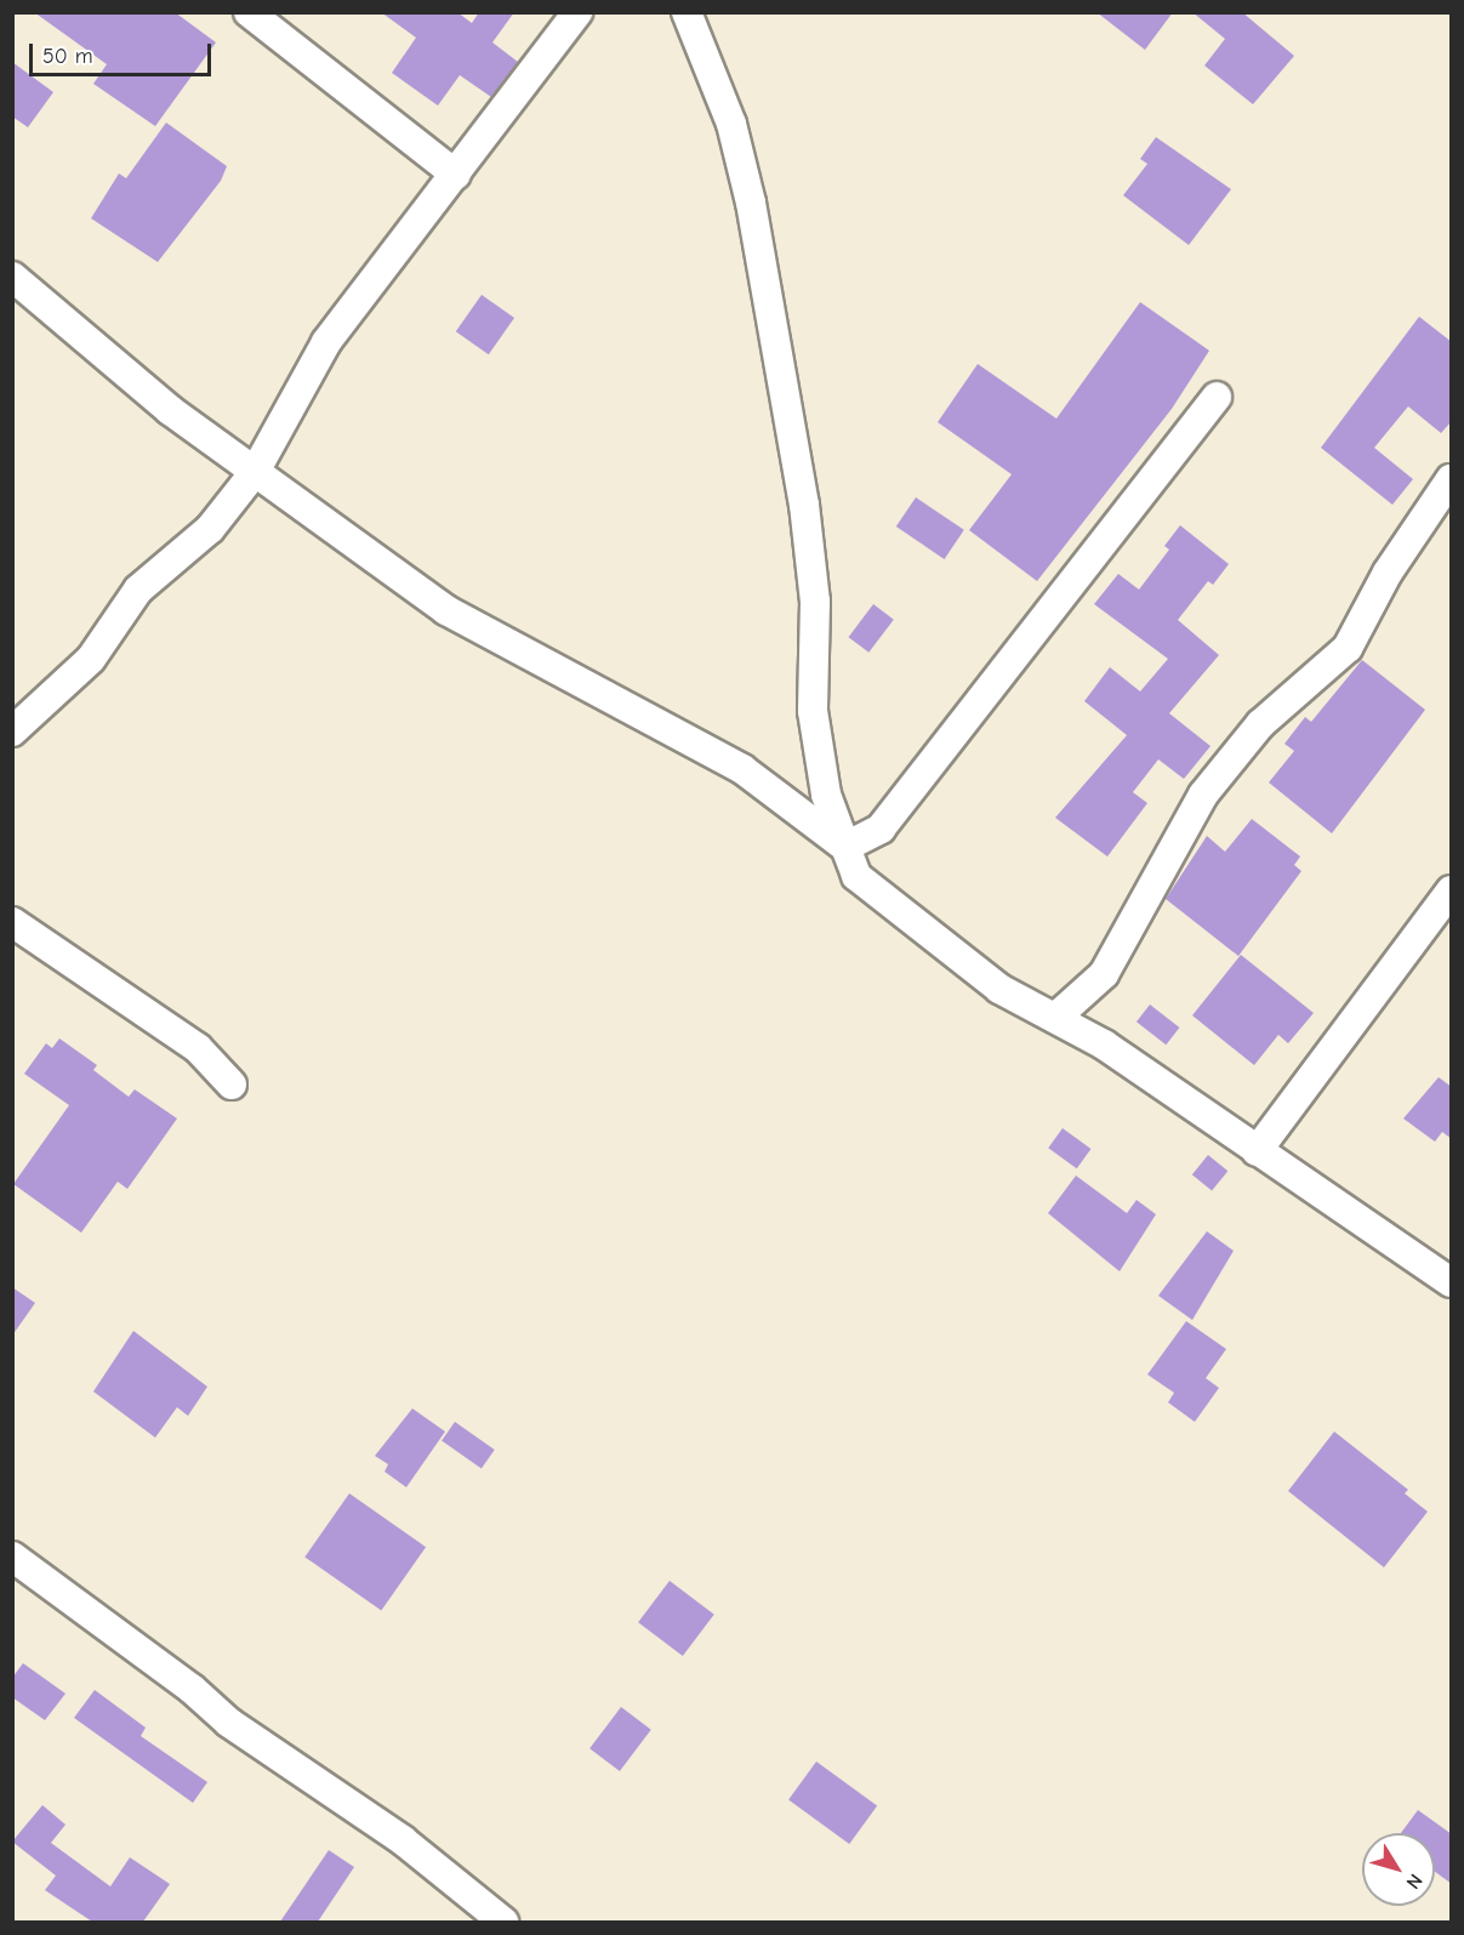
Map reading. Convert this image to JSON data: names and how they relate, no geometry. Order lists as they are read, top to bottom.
{
  "scale_bar": "50 m",
  "north": "bottom right"
}
